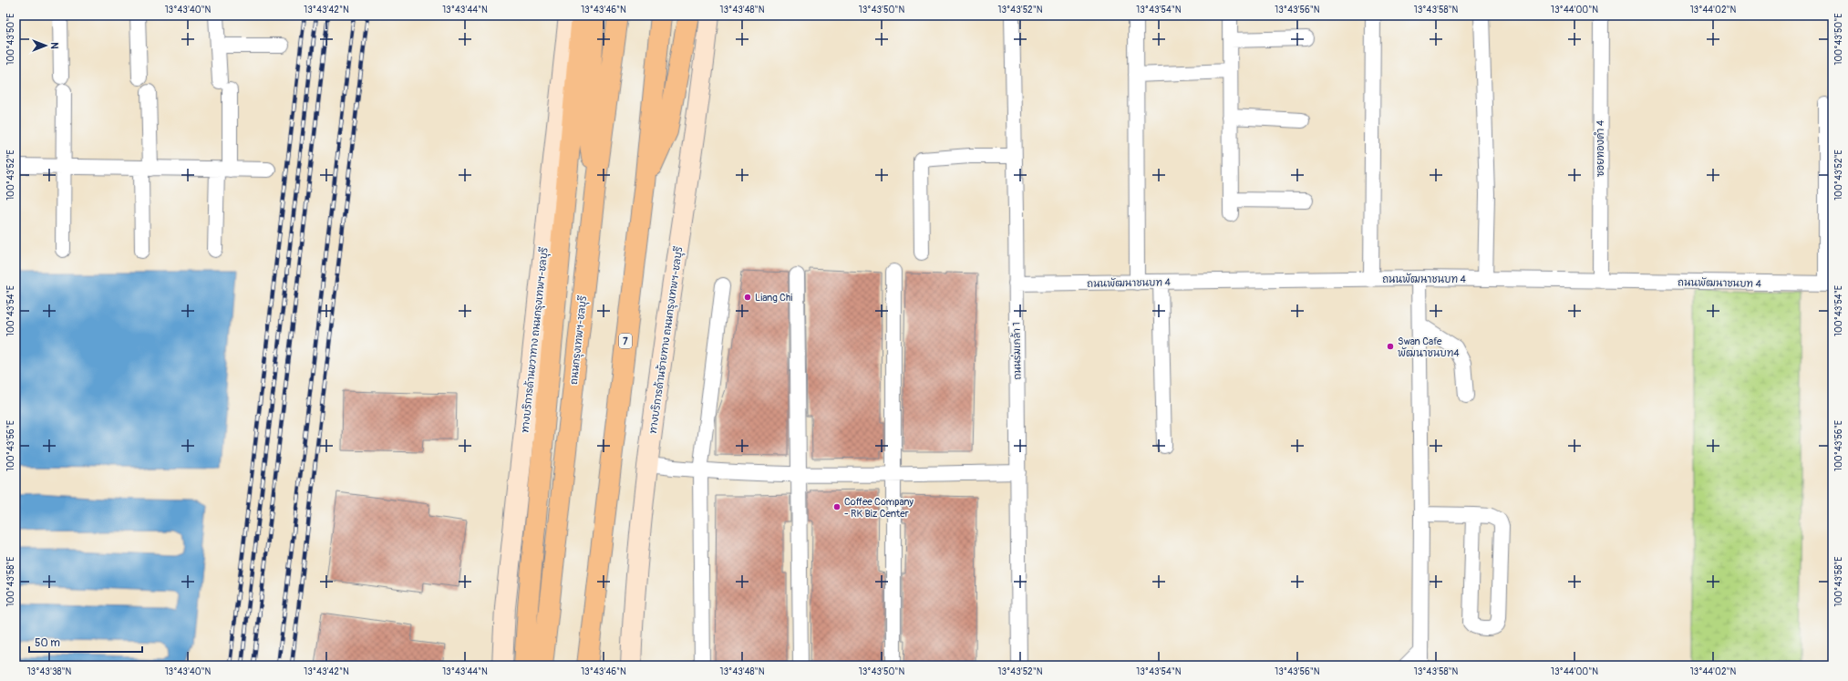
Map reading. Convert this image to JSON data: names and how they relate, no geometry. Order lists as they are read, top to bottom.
{
  "streets": {
    "highway": ["ถนนกรุงเทพฯ-ชลบุรี", "7"],
    "main road": ["ทางบริการด้านขวาทาง ถนนกรุงเทพฯ-ชลบุรี", "ทางบริการด้านซ้ายทาง ถนนกรุงเทพฯ-ชลบุรี"],
    "street": ["ซอยทองคำ 4", "ถนนพัฒนาชนบท 4", "ถนนร่มเกล้า 1"]
  },
  "crossings": [
    ["ซอยทองคำ 4", "ถนนพัฒนาชนบท 4"],
    ["ถนนพัฒนาชนบท 4", "ถนนร่มเกล้า 1"]
  ],
  "places": ["Liang Chi", "Swan Cafe พัฒนาชนบท4", "Coffee Company - RK Biz Center"],
  "scale_bar": "50 m",
  "north": "right",
  "coordinates": [
    "13°43'40\"N",
    "13°43'42\"N",
    "13°43'44\"N",
    "13°43'46\"N",
    "13°43'48\"N",
    "13°43'50\"N",
    "13°43'52\"N",
    "13°43'54\"N",
    "13°43'56\"N",
    "13°43'58\"N",
    "13°44'00\"N",
    "13°44'02\"N",
    "100°43'50\"E",
    "100°43'52\"E",
    "100°43'54\"E",
    "100°43'56\"E",
    "100°43'58\"E",
    "13°43'38\"N"
  ]
}
